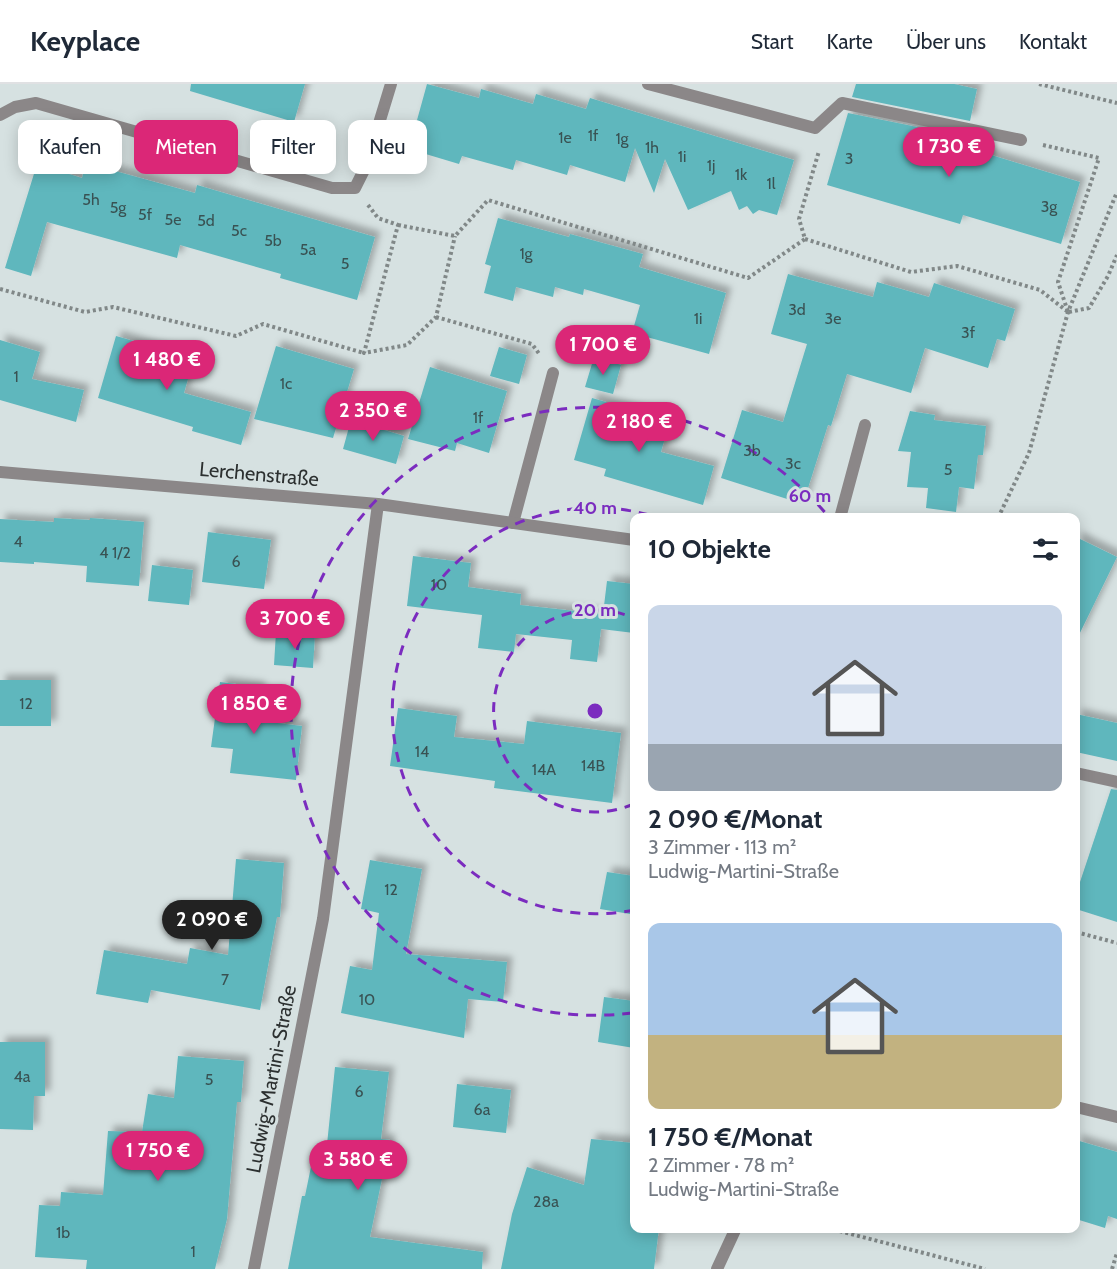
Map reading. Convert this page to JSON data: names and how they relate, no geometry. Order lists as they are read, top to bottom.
{
  "streets": {
    "street": ["Lerchenstraße", "Ludwig-Martini-Straße"]
  },
  "crossings": [
    ["Lerchenstraße", "Ludwig-Martini-Straße"]
  ],
  "house_numbers": [
    "1f",
    "1e",
    "1g",
    "1h",
    "1i",
    "3",
    "1j",
    "1k",
    "1l",
    "5h",
    "3g",
    "5g",
    "5f",
    "5e",
    "5d",
    "5c",
    "5b",
    "5a",
    "1g",
    "5",
    "3d",
    "1i",
    "3e",
    "3f",
    "1",
    "1c",
    "1f",
    "3b",
    "3c",
    "5",
    "4",
    "4 1/2",
    "6",
    "10",
    "12",
    "14",
    "14B",
    "14A",
    "12",
    "7",
    "10",
    "4a",
    "5",
    "6",
    "6a",
    "28a",
    "1b",
    "1"
  ],
  "page": {
    "header": "Keyplace",
    "nav": [
      "Start",
      "Karte",
      "Über uns",
      "Kontakt"
    ],
    "chip": [
      "Kaufen",
      "Mieten",
      "Filter",
      "Neu"
    ],
    "price": [
      "1 730 €",
      "1 700 €",
      "1 480 €",
      "2 350 €",
      "2 180 €",
      "3 700 €",
      "1 850 €",
      "2 090 €",
      "1 750 €",
      "3 580 €"
    ],
    "heading": "10 Objekte",
    "list": [
      {
        "name": "2 090 €/Monat",
        "note": "3 Zimmer · 113 m² · Ludwig-Martini-Straße"
      },
      {
        "name": "1 750 €/Monat",
        "note": "2 Zimmer · 78 m² · Ludwig-Martini-Straße"
      }
    ]
  },
  "rings": ["60 m", "40 m", "20 m"]
}
